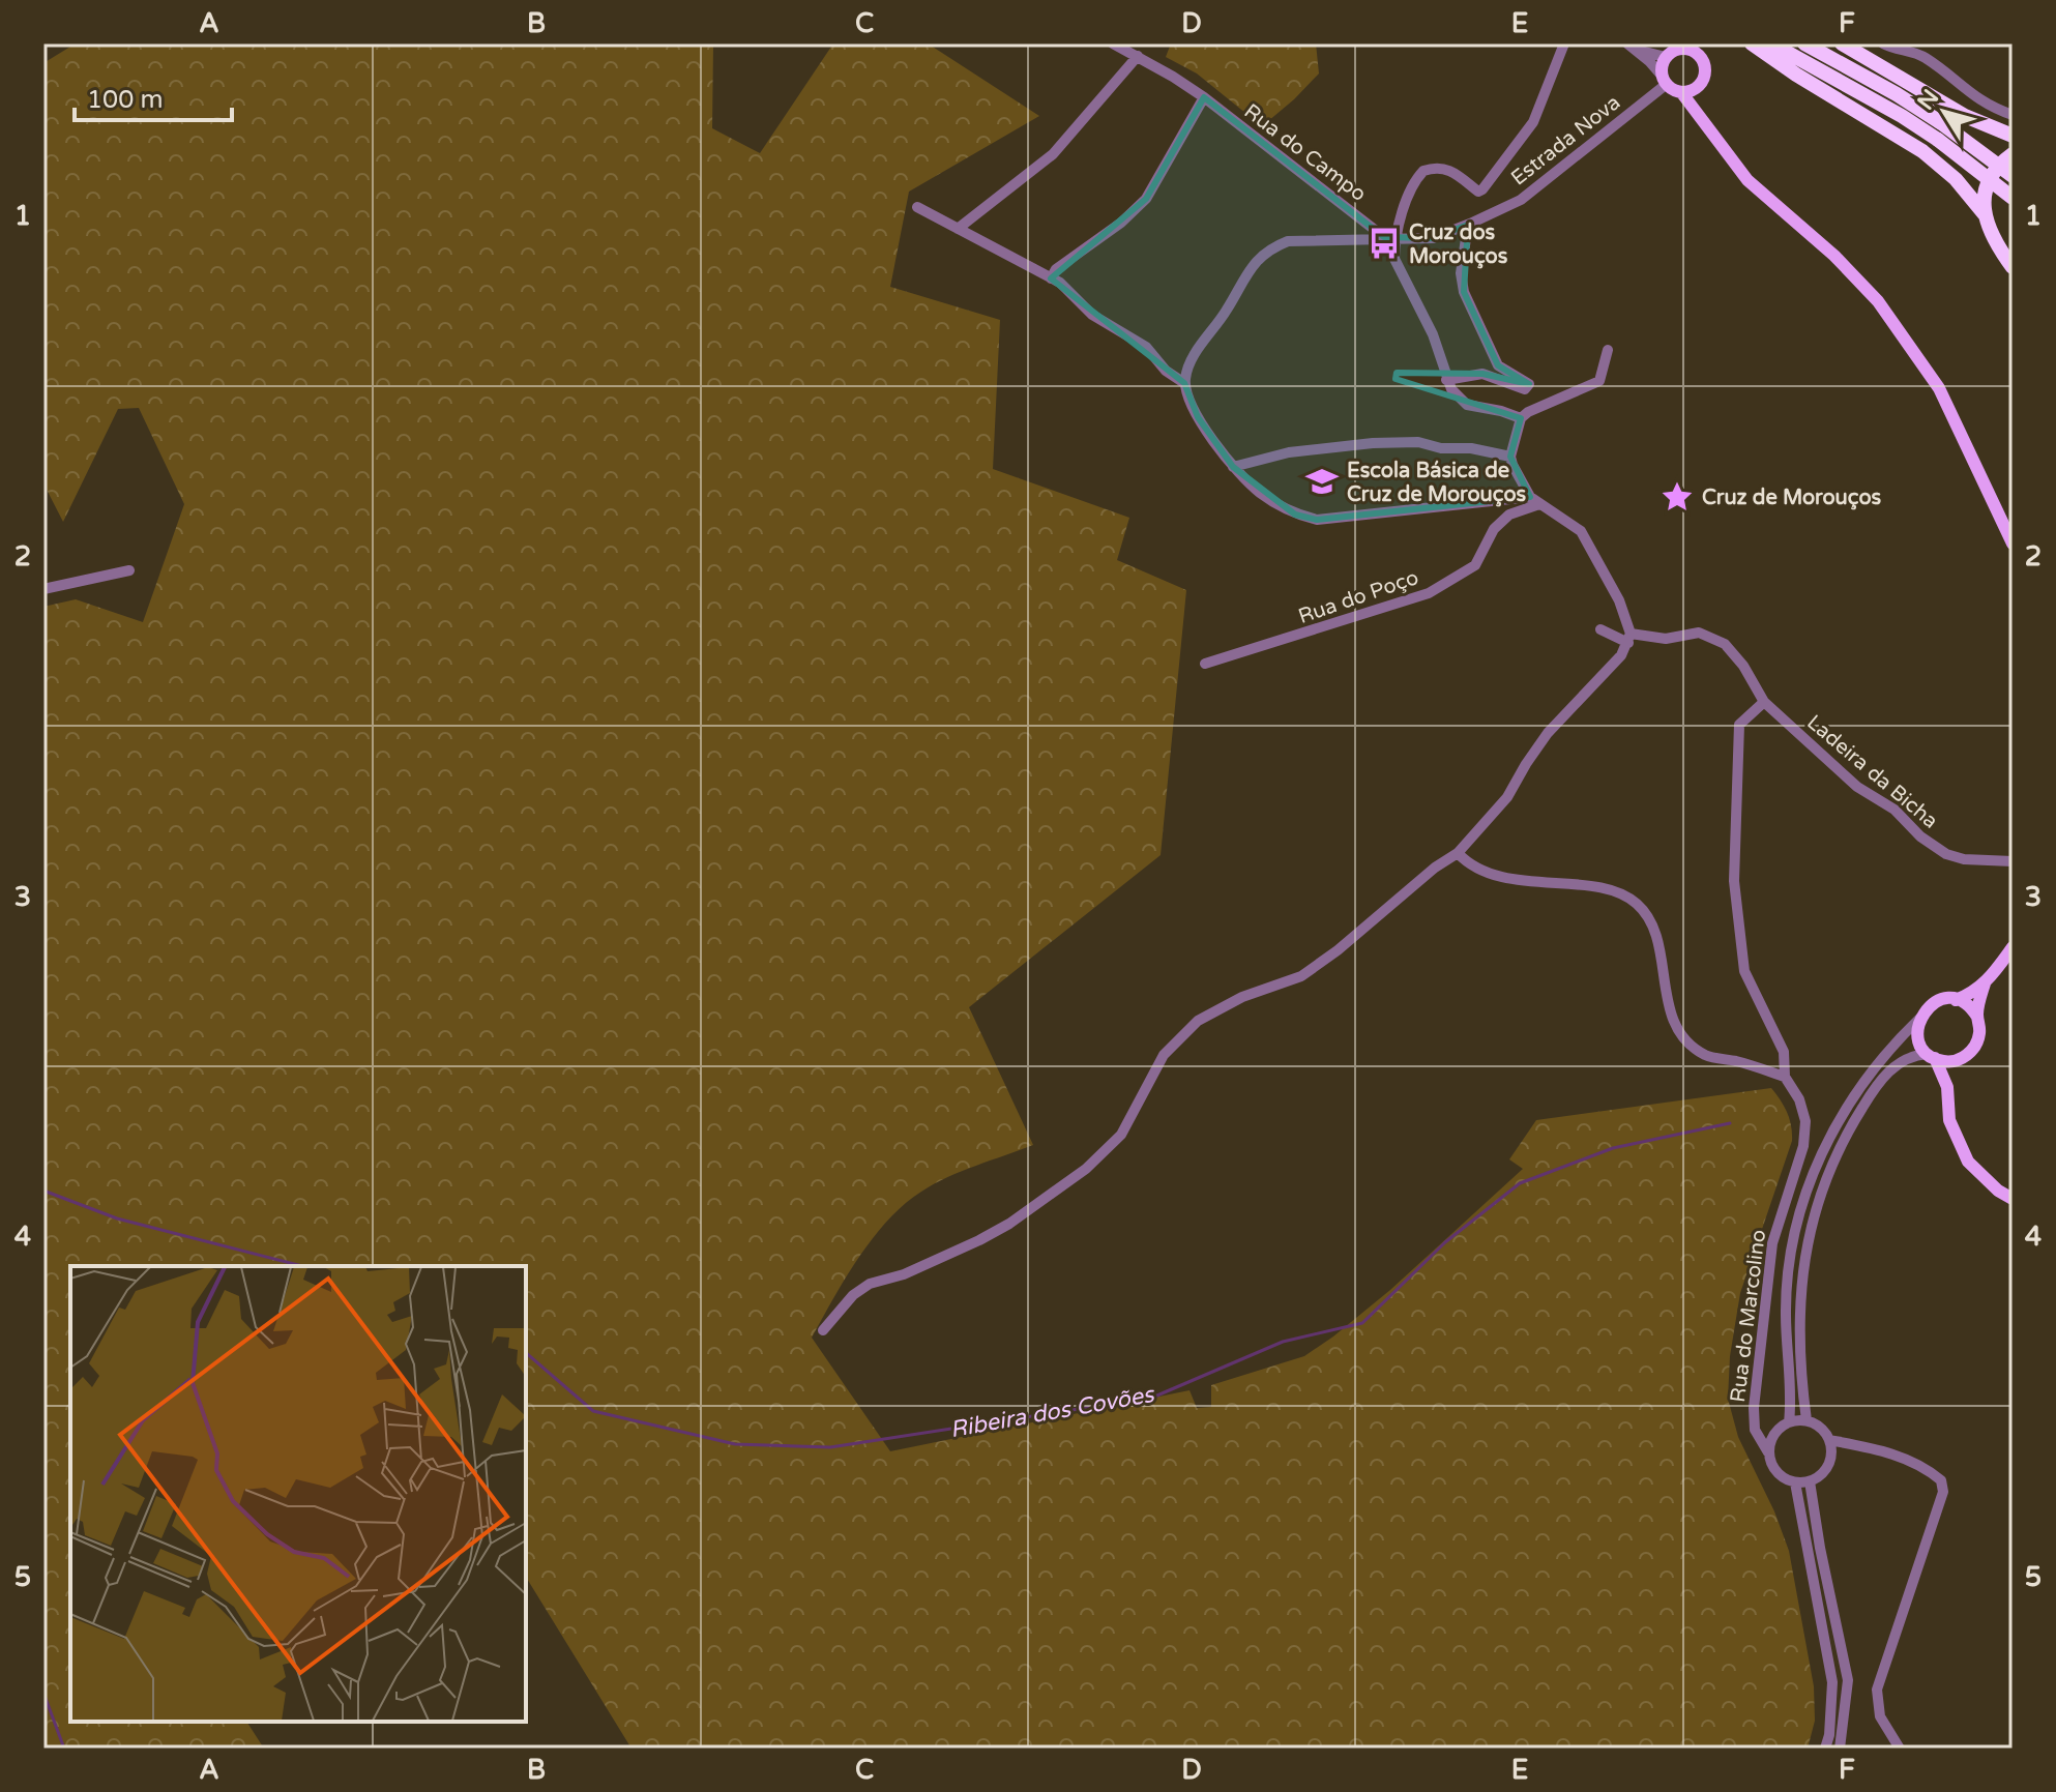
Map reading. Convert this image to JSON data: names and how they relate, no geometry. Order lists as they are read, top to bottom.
{
  "streets": {
    "street": [
      "Estrada Nova",
      "Rua do Campo",
      "Rua do Poço",
      "Ladeira da Bicha",
      "Rua do Marcolino"
    ]
  },
  "crossings": [
    ["Estrada Nova", "Rua do Campo"],
    ["Ladeira da Bicha", "Rua do Marcolino"]
  ],
  "water": ["Ribeira dos Covões"],
  "places": {
    "bus stop": ["Cruz dos Morouços"],
    "school or university": ["Escola Básica de Cruz de Morouços"],
    "place": ["Cruz de Morouços"]
  },
  "scale_bar": "100 m",
  "north": "top left",
  "grid": {
    "columns": [
      "A",
      "B",
      "C",
      "D",
      "E",
      "F"
    ],
    "rows": [
      "1",
      "2",
      "3",
      "4",
      "5"
    ]
  }
}
